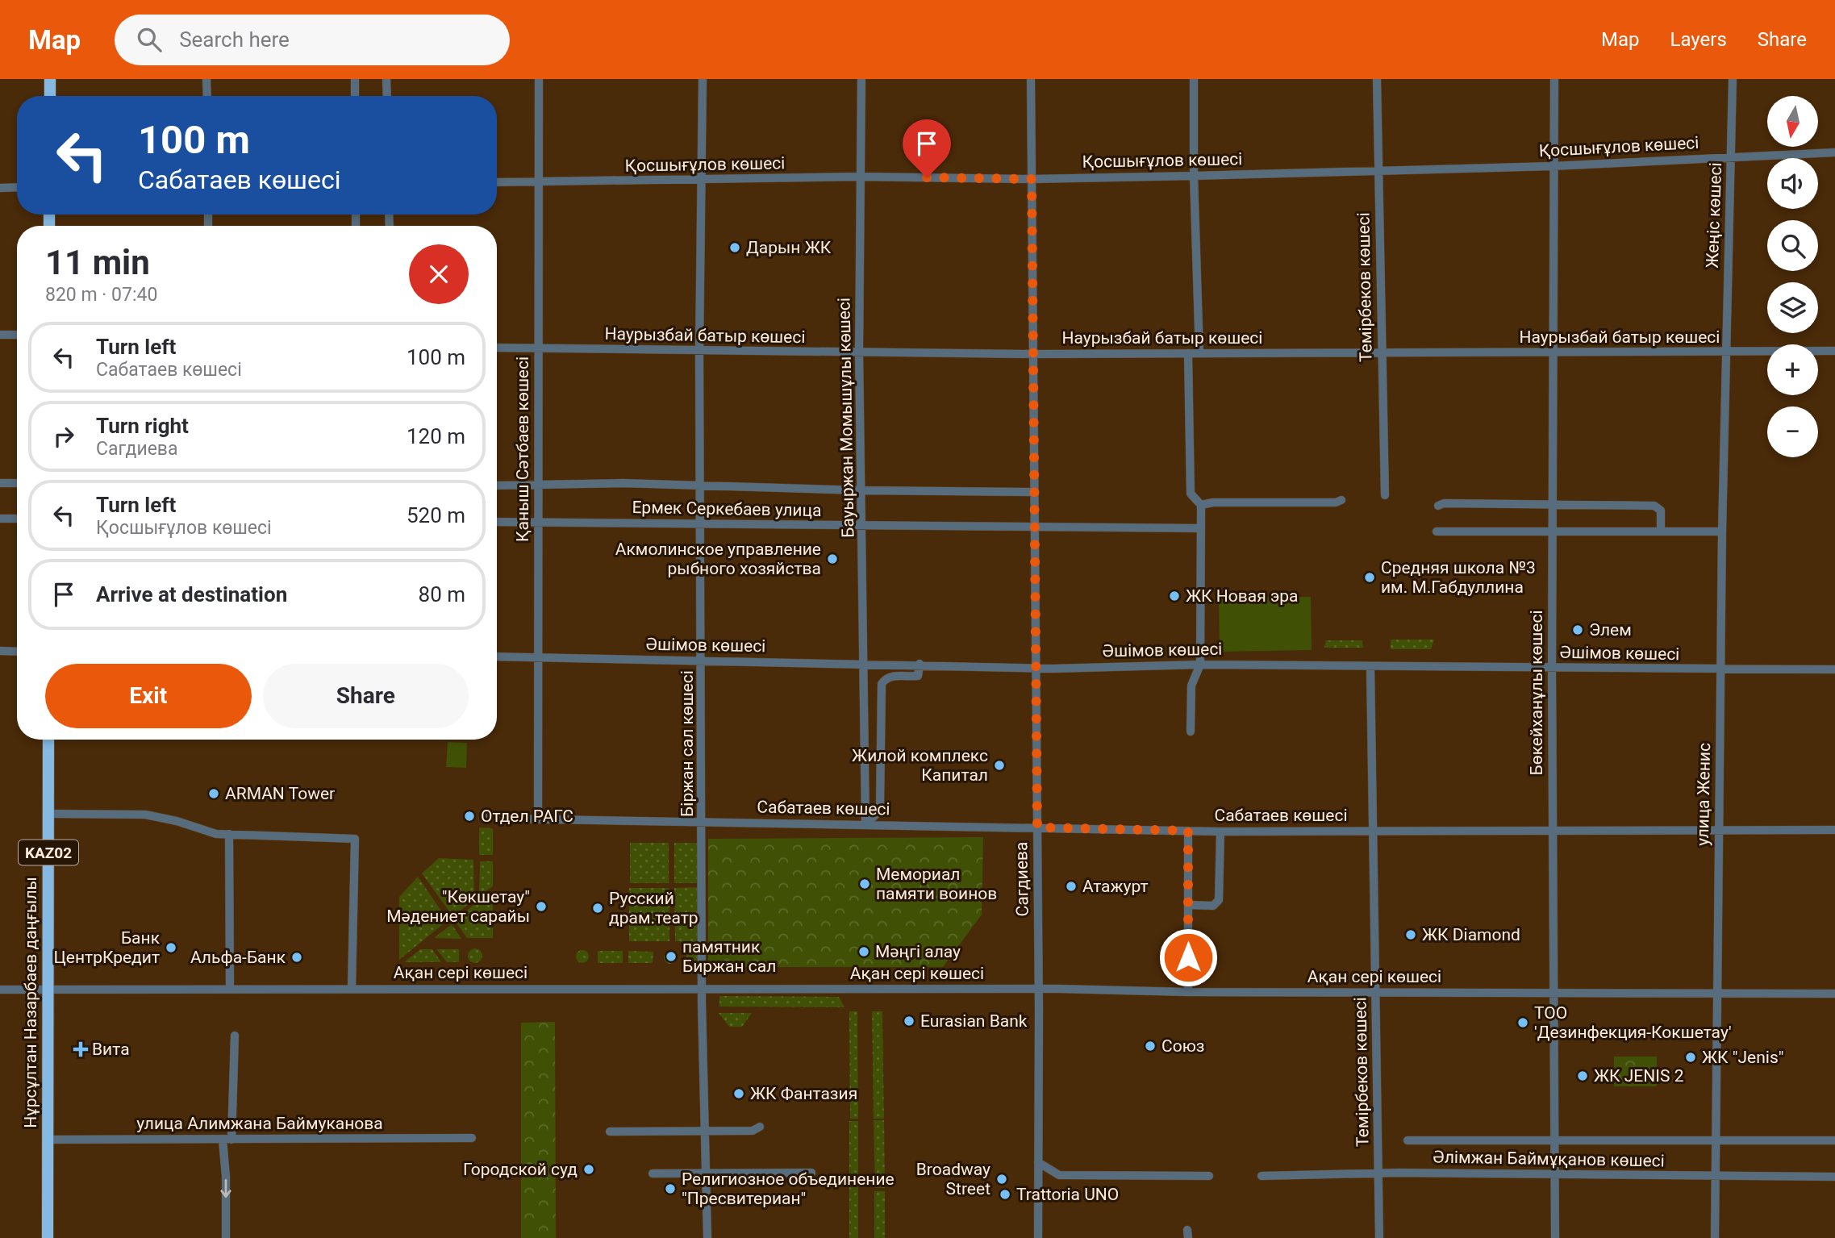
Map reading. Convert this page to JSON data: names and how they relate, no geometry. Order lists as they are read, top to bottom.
{
  "streets": {
    "highway": ["KАZ02", "Нұрсұлтан Назарбаев даңғылы"],
    "street": [
      "Қосшығұлов көшесі",
      "Жеңіс көшесі",
      "Темірбеков көшесі",
      "Наурызбай батыр көшесі",
      "Бауыржан Момышұлы көшесі",
      "Қаныш Сәтбаев көшесі",
      "Ермек Серкебаев улица",
      "Әшімов көшесі",
      "Бөкейханұлы көшесі",
      "Біржан сал көшесі",
      "улица Женис",
      "Сабатаев көшесі",
      "Сагдиева",
      "Ақан сері көшесі",
      "улица Алимжана Баймуканова",
      "Әлімжан Баймұқанов көшесі"
    ]
  },
  "crossings": [
    ["Қосшығұлов көшесі", "Жеңіс көшесі"],
    ["Қосшығұлов көшесі", "Темірбеков көшесі"],
    ["Қосшығұлов көшесі", "Бауыржан Момышұлы көшесі"],
    ["Қосшығұлов көшесі", "Қаныш Сәтбаев көшесі"],
    ["Қосшығұлов көшесі", "Бөкейханұлы көшесі"],
    ["Қосшығұлов көшесі", "Біржан сал көшесі"],
    ["Қосшығұлов көшесі", "Сагдиева"],
    ["Жеңіс көшесі", "Наурызбай батыр көшесі"],
    ["Жеңіс көшесі", "улица Женис"],
    ["Темірбеков көшесі", "Наурызбай батыр көшесі"],
    ["Темірбеков көшесі", "Әшімов көшесі"],
    ["Темірбеков көшесі", "Сабатаев көшесі"],
    ["Темірбеков көшесі", "Ақан сері көшесі"],
    ["Темірбеков көшесі", "Әлімжан Баймұқанов көшесі"],
    ["Наурызбай батыр көшесі", "Бауыржан Момышұлы көшесі"],
    ["Наурызбай батыр көшесі", "Қаныш Сәтбаев көшесі"],
    ["Наурызбай батыр көшесі", "Бөкейханұлы көшесі"],
    ["Наурызбай батыр көшесі", "Біржан сал көшесі"],
    ["Наурызбай батыр көшесі", "улица Женис"],
    ["Наурызбай батыр көшесі", "Сагдиева"],
    ["Бауыржан Момышұлы көшесі", "Ермек Серкебаев улица"],
    ["Бауыржан Момышұлы көшесі", "Әшімов көшесі"],
    ["Бауыржан Момышұлы көшесі", "Сабатаев көшесі"],
    ["Қаныш Сәтбаев көшесі", "Ермек Серкебаев улица"],
    ["Қаныш Сәтбаев көшесі", "Әшімов көшесі"],
    ["Қаныш Сәтбаев көшесі", "Сабатаев көшесі"],
    ["Ермек Серкебаев улица", "Біржан сал көшесі"],
    ["Ермек Серкебаев улица", "Сагдиева"],
    ["Әшімов көшесі", "Бөкейханұлы көшесі"],
    ["Әшімов көшесі", "Біржан сал көшесі"],
    ["Әшімов көшесі", "улица Женис"],
    ["Әшімов көшесі", "Сагдиева"],
    ["Бөкейханұлы көшесі", "Сабатаев көшесі"],
    ["Бөкейханұлы көшесі", "Ақан сері көшесі"],
    ["Бөкейханұлы көшесі", "Әлімжан Баймұқанов көшесі"],
    ["Біржан сал көшесі", "Сабатаев көшесі"],
    ["Біржан сал көшесі", "Ақан сері көшесі"],
    ["улица Женис", "Сабатаев көшесі"],
    ["улица Женис", "Ақан сері көшесі"],
    ["улица Женис", "Әлімжан Баймұқанов көшесі"],
    ["Сабатаев көшесі", "Сагдиева"],
    ["Сагдиева", "Ақан сері көшесі"],
    ["Ақан сері көшесі", "Нұрсұлтан Назарбаев даңғылы"],
    ["Нұрсұлтан Назарбаев даңғылы", "улица Алимжана Баймуканова"]
  ],
  "places": {
    "other": [
      "Дарын ЖК",
      "Акмолинское управление рыбного хозяйства",
      "Средняя школа №3 им. М.Габдуллина",
      "ЖК Новая эра",
      "Элем",
      "Жилой комплекс Капитал",
      "ARMAN Tower",
      "Отдел РАГС",
      "Мемориал памяти воинов",
      "Атажурт",
      "\"Көкшетау\" Мәдениет сарайы",
      "Русский драм.театр",
      "ЖК Diamond",
      "Банк ЦентрКредит",
      "Мәңгі алау",
      "памятник Биржан сал",
      "Альфа-Банк",
      "Eurasian Bank",
      "ТОО 'Дезинфекция-Кокшетау'",
      "Союз",
      "ЖК \"Jenis\"",
      "ЖК JENIS 2",
      "ЖК Фантазия",
      "Городской суд",
      "Broadway Street",
      "Религиозное объединение \"Пресвитериан\"",
      "Trattoria UNO"
    ],
    "health": ["Вита"]
  },
  "north": "bottom",
  "page": {
    "header": "Map",
    "search": "Search here",
    "nav": ["Map", "Layers", "Share"],
    "map_buttons": ["+", "−"],
    "turn": ["100 m", "Сабатаев көшесі"],
    "heading": ["11 min", "820 m · 07:40"],
    "list": [
      {
        "name": "Turn left",
        "note": "Сабатаев көшесі",
        "value": "100 m"
      },
      {
        "name": "Turn right",
        "note": "Сагдиева",
        "value": "120 m"
      },
      {
        "name": "Turn left",
        "note": "Қосшығұлов көшесі",
        "value": "520 m"
      },
      {
        "name": "Arrive at destination",
        "value": "80 m"
      }
    ],
    "buttons": ["Exit", "Share"]
  }
}
